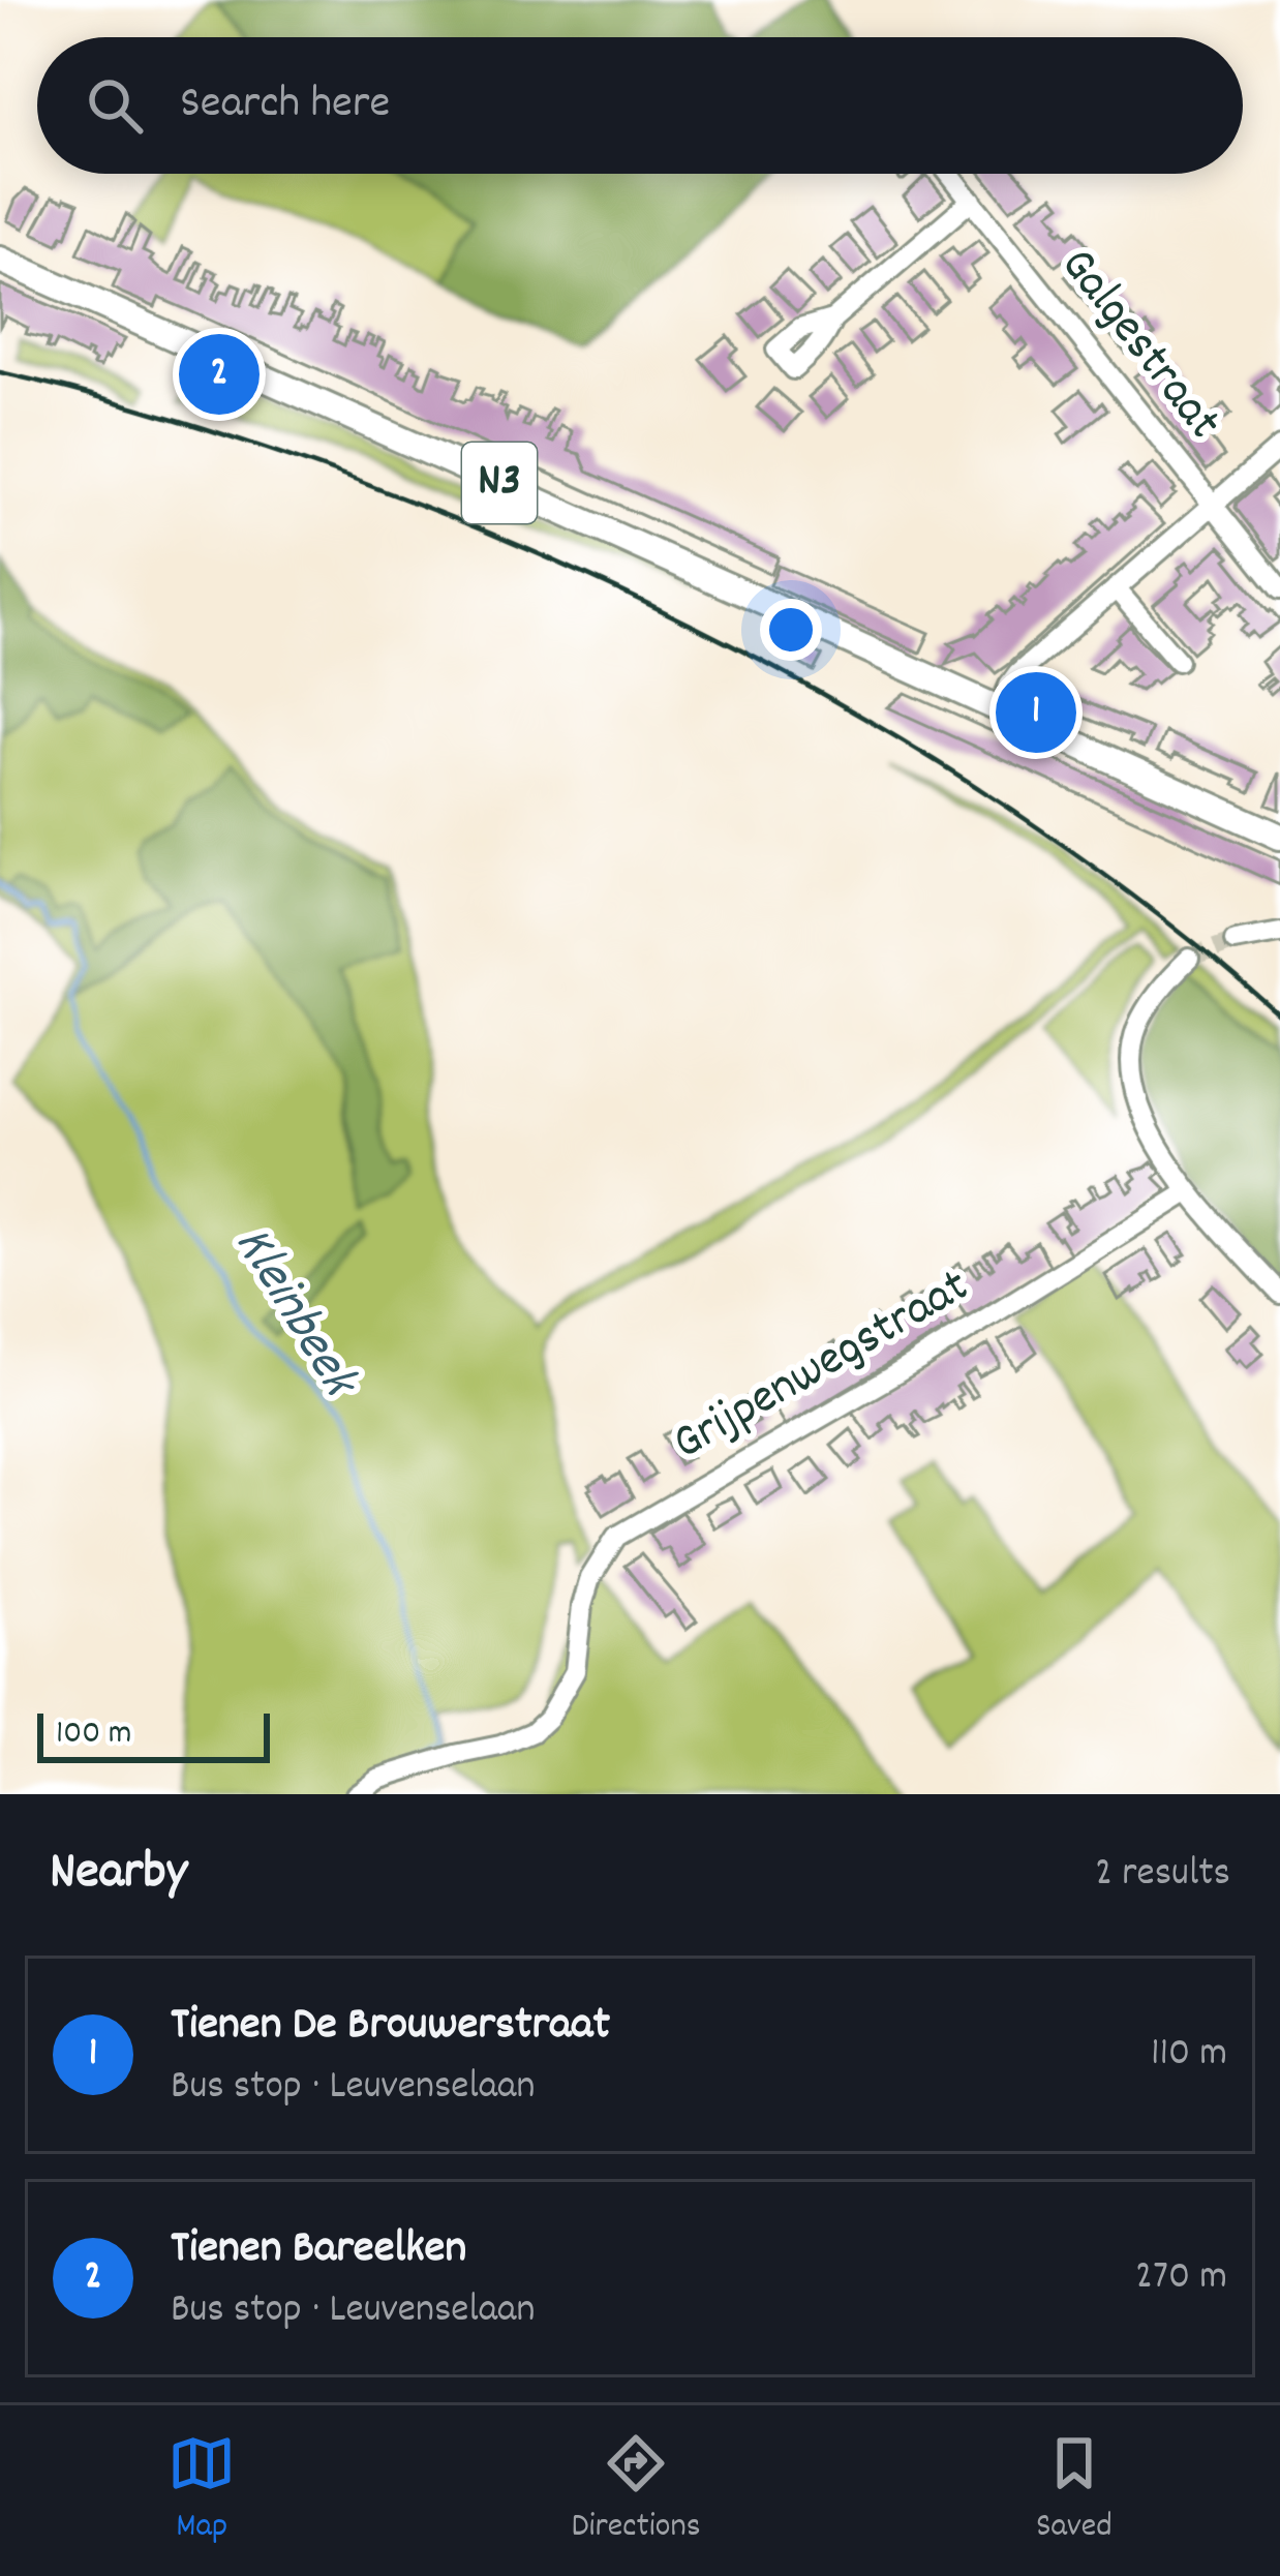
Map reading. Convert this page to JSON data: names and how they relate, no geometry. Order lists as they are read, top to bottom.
{
  "streets": {
    "main road": ["N3"],
    "street": ["Galgestraat", "Grijpenwegstraat"]
  },
  "water": ["Kleinbeek"],
  "scale_bar": "100 m",
  "page": {
    "search": "Search here",
    "pins": ["2", "1"],
    "scale": "100 m",
    "heading": ["Nearby", "2 results"],
    "list": [
      {
        "mark": "1",
        "name": "Tienen De Brouwerstraat",
        "note": "Bus stop · Leuvenselaan",
        "value": "110 m"
      },
      {
        "mark": "2",
        "name": "Tienen Bareelken",
        "note": "Bus stop · Leuvenselaan",
        "value": "270 m"
      }
    ],
    "nav": ["Map", "Directions", "Saved"]
  }
}
